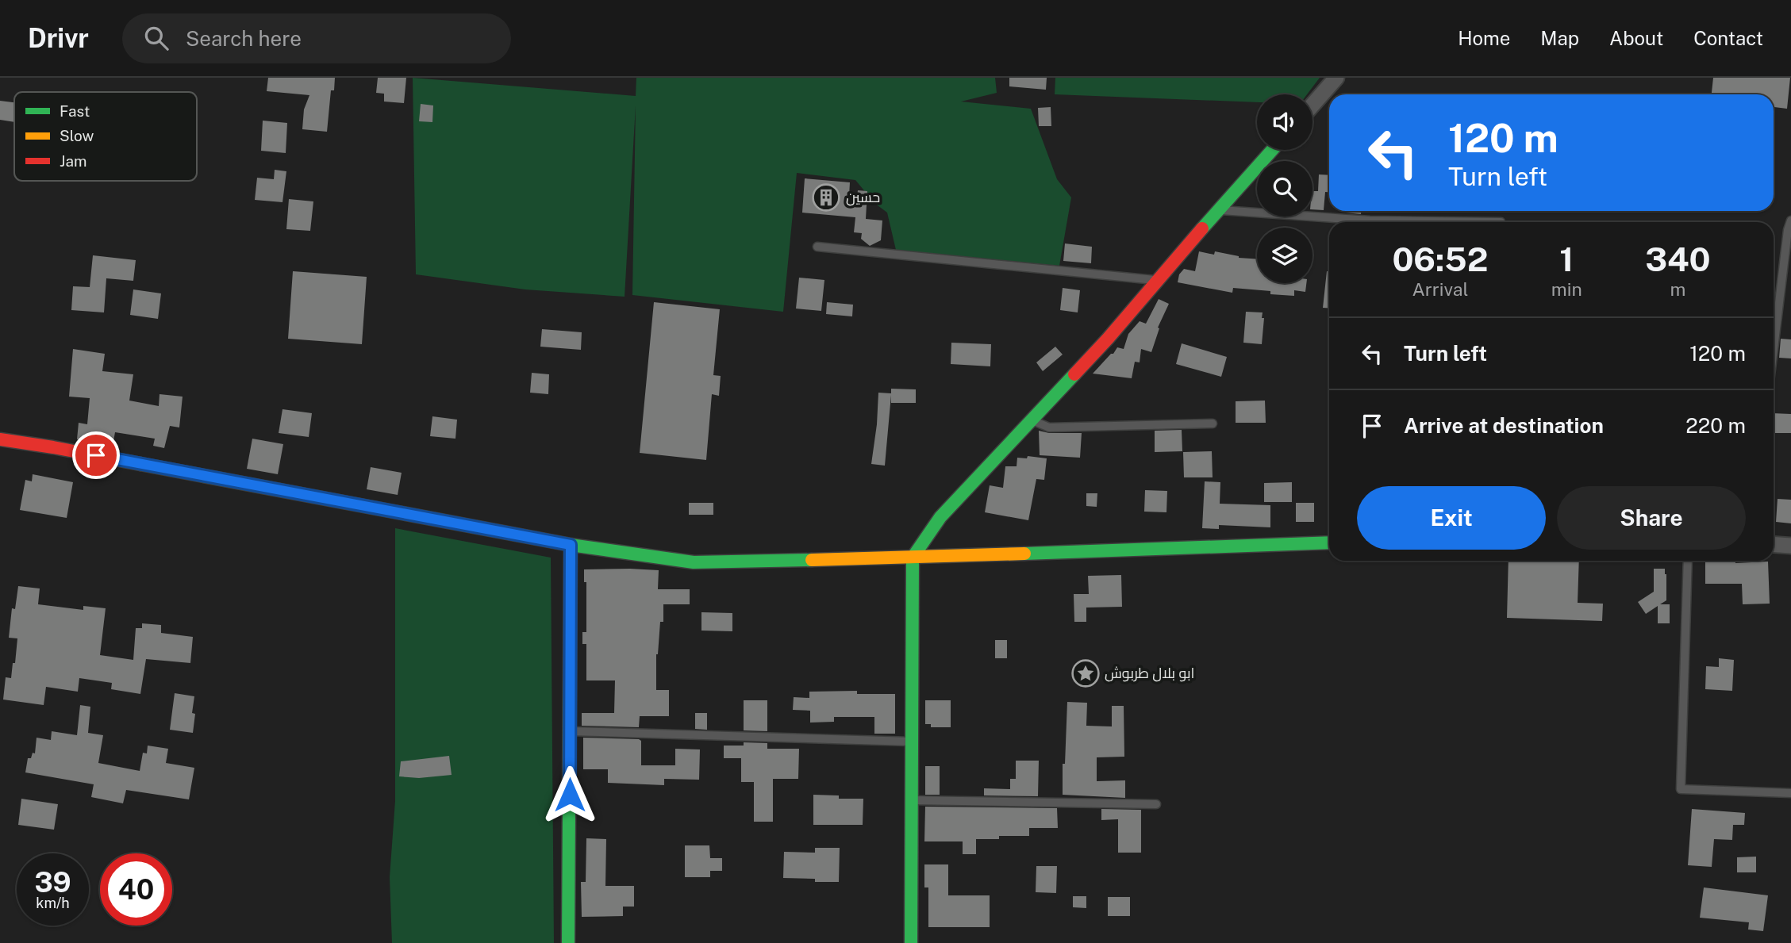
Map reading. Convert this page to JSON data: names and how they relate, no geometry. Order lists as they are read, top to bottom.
{
  "places": {
    "building": ["حسين"],
    "place": ["ابو بلال طربوش"]
  },
  "legend": ["Fast", "Slow", "Jam"],
  "page": {
    "header": "Drivr",
    "search": "Search here",
    "nav": [
      "Home",
      "Map",
      "About",
      "Contact"
    ],
    "turn": ["120 m", "Turn left"],
    "eta": [
      "06:52",
      "Arrival",
      "1",
      "min",
      "340",
      "m"
    ],
    "list": [
      {
        "name": "Turn left",
        "value": "120 m"
      },
      {
        "name": "Arrive at destination",
        "value": "220 m"
      }
    ],
    "buttons": ["Exit", "Share"],
    "speed": "39 km/h",
    "limit": "40"
  }
}
